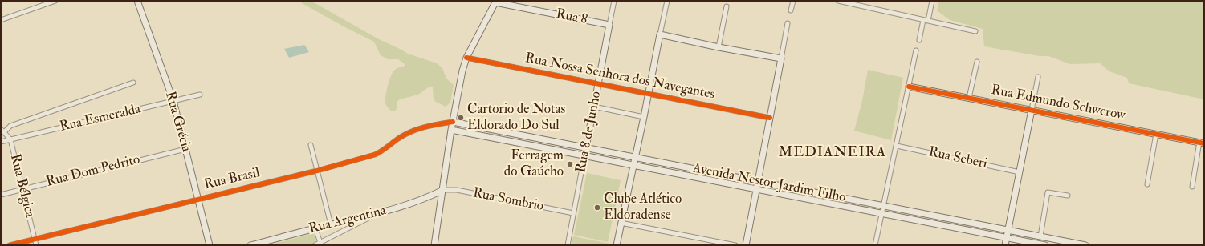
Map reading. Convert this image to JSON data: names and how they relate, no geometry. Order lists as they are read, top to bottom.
{
  "streets": {
    "main road": [
      "Rua 8",
      "Rua Edmundo Schwcrow",
      "Rua Grécia",
      "Rua 8 de Junho",
      "Avenida Nestor Jardim Filho",
      "Rua Argentina"
    ],
    "street": [
      "Rua Nossa Senhora dos Navegantes",
      "Rua Esmeralda",
      "Rua Seberi",
      "Rua Dom Pedrito",
      "Rua Brasil",
      "Rua Bélgica",
      "Rua Sombrio"
    ]
  },
  "crossings": [
    ["Rua 8", "Rua 8 de Junho"],
    ["Rua Nossa Senhora dos Navegantes", "Rua 8 de Junho"],
    ["Rua Esmeralda", "Rua Grécia"],
    ["Rua Esmeralda", "Rua Bélgica"],
    ["Rua Grécia", "Rua Dom Pedrito"],
    ["Rua Grécia", "Rua Brasil"],
    ["Rua 8 de Junho", "Avenida Nestor Jardim Filho"],
    ["Rua 8 de Junho", "Rua Sombrio"],
    ["Rua Dom Pedrito", "Rua Bélgica"],
    ["Rua Brasil", "Avenida Nestor Jardim Filho"],
    ["Rua Brasil", "Rua Bélgica"],
    ["Rua Sombrio", "Rua Argentina"]
  ],
  "districts": ["MEDIANEIRA"],
  "places": ["Cartorio de Notas Eldorado Do Sul", "Ferragem do Gaúcho", "Clube Atlético Eldoradense"]
}
